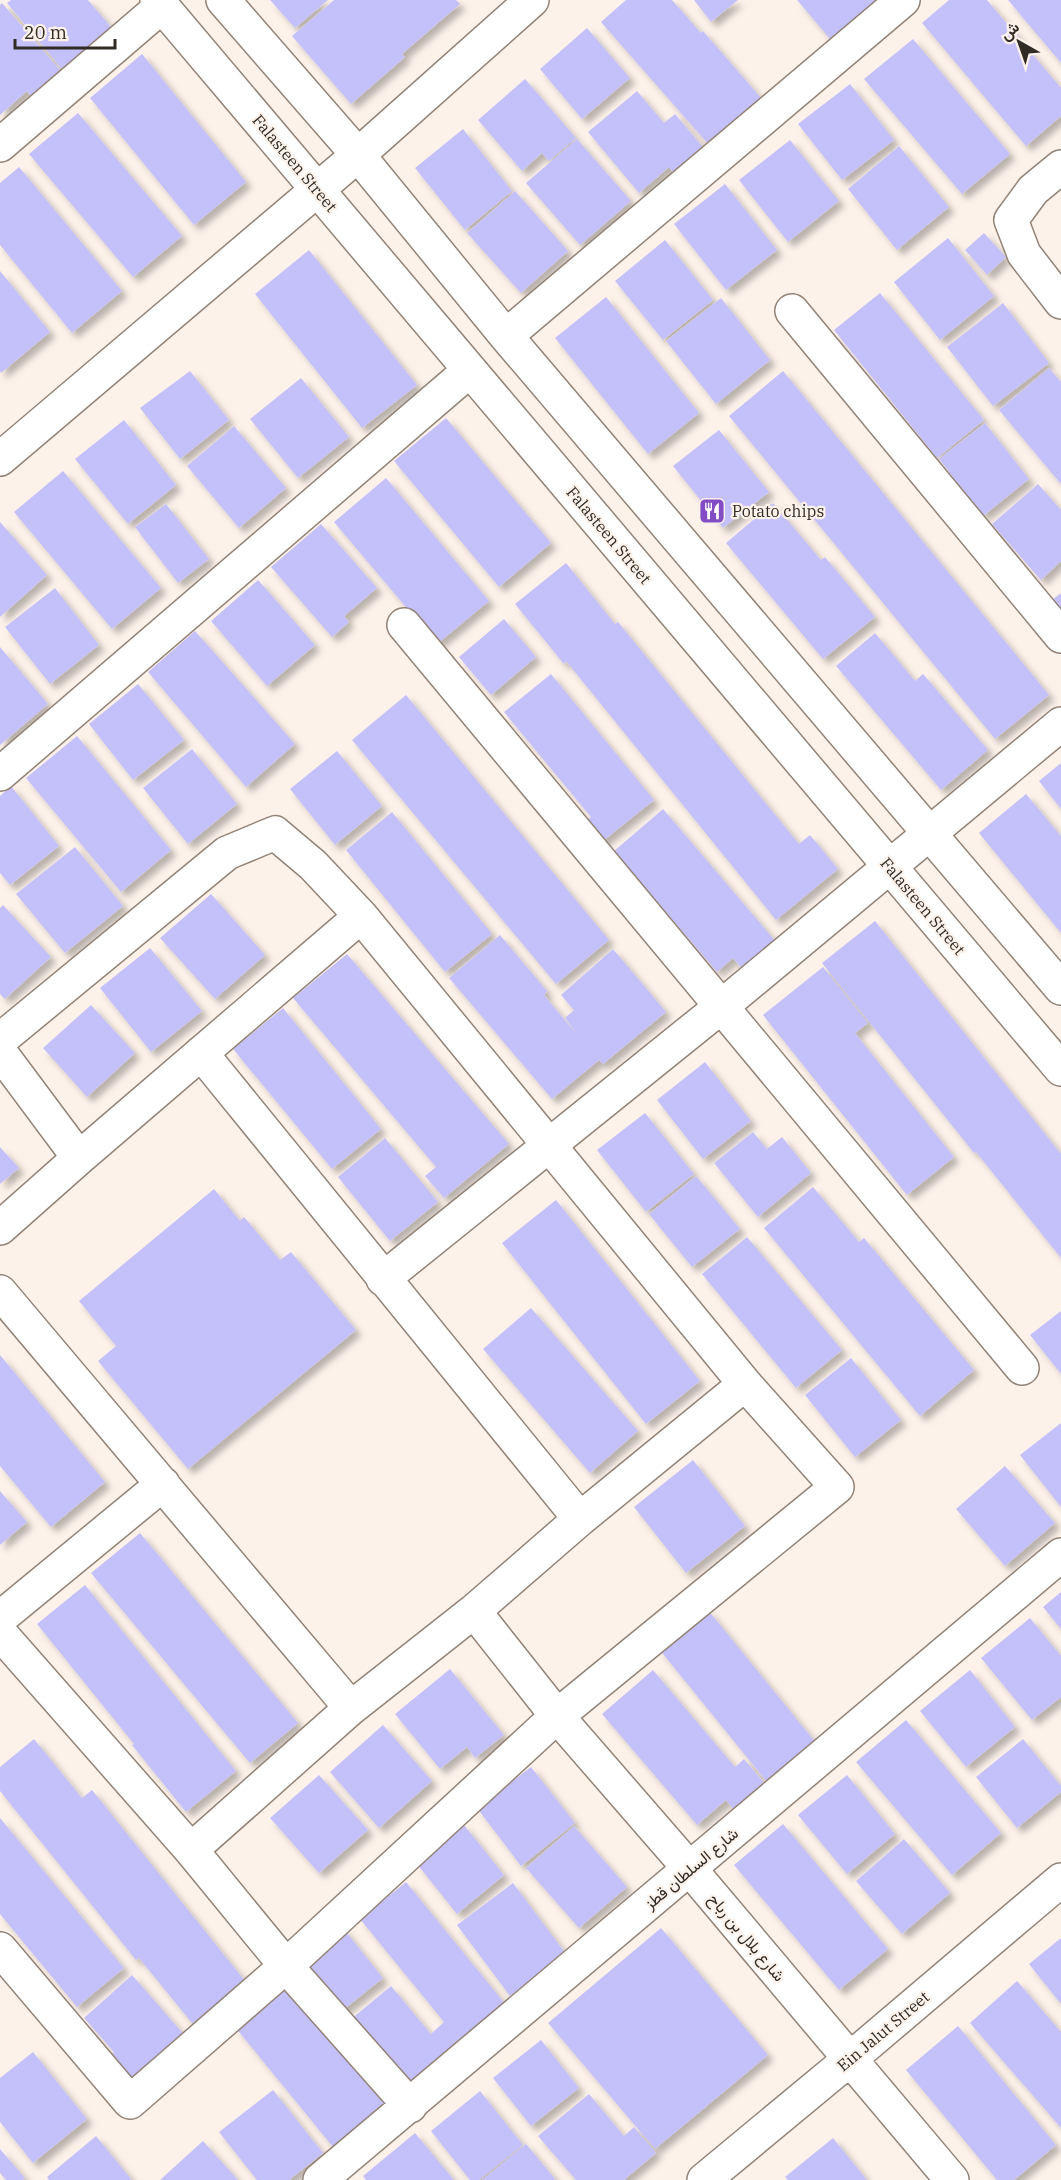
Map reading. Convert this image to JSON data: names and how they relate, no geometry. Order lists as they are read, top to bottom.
{
  "streets": {
    "street": [
      "Falasteen Street",
      "شارع السلطان قطز",
      "شارع بلال بن رباح",
      "Ein Jalut Street"
    ]
  },
  "crossings": [
    ["شارع السلطان قطز", "شارع بلال بن رباح"],
    ["شارع بلال بن رباح", "Ein Jalut Street"]
  ],
  "places": {
    "restaurant": ["Potato chips"]
  },
  "scale_bar": "20 m",
  "north": "top left"
}
